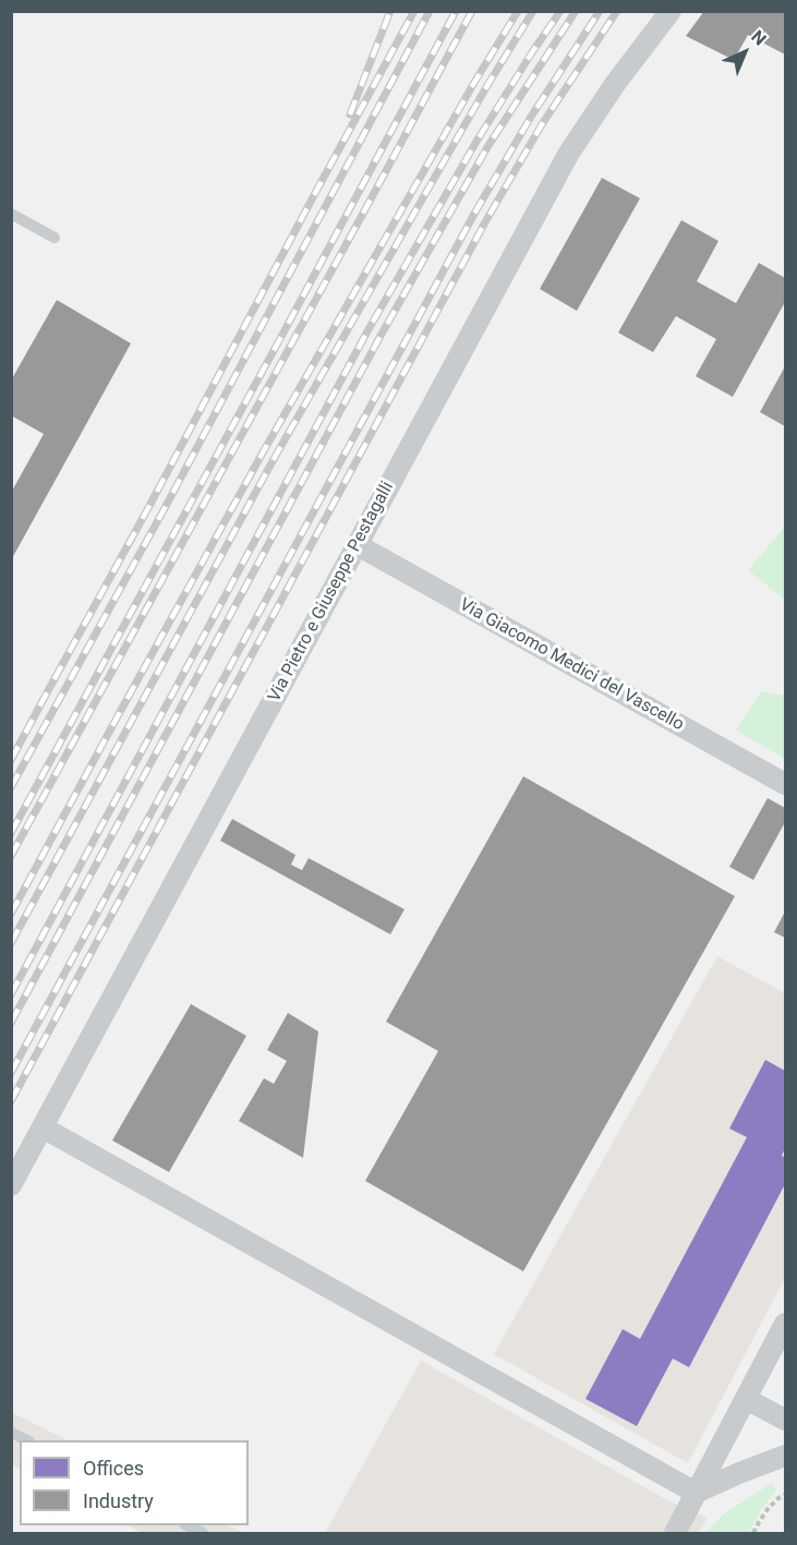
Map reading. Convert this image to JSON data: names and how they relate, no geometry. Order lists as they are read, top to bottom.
{
  "streets": {
    "street": ["Via Pietro e Giuseppe Pestagalli", "Via Giacomo Medici del Vascello"]
  },
  "crossings": [
    ["Via Pietro e Giuseppe Pestagalli", "Via Giacomo Medici del Vascello"]
  ],
  "legend": ["Offices", "Industry"],
  "north": "top right"
}
